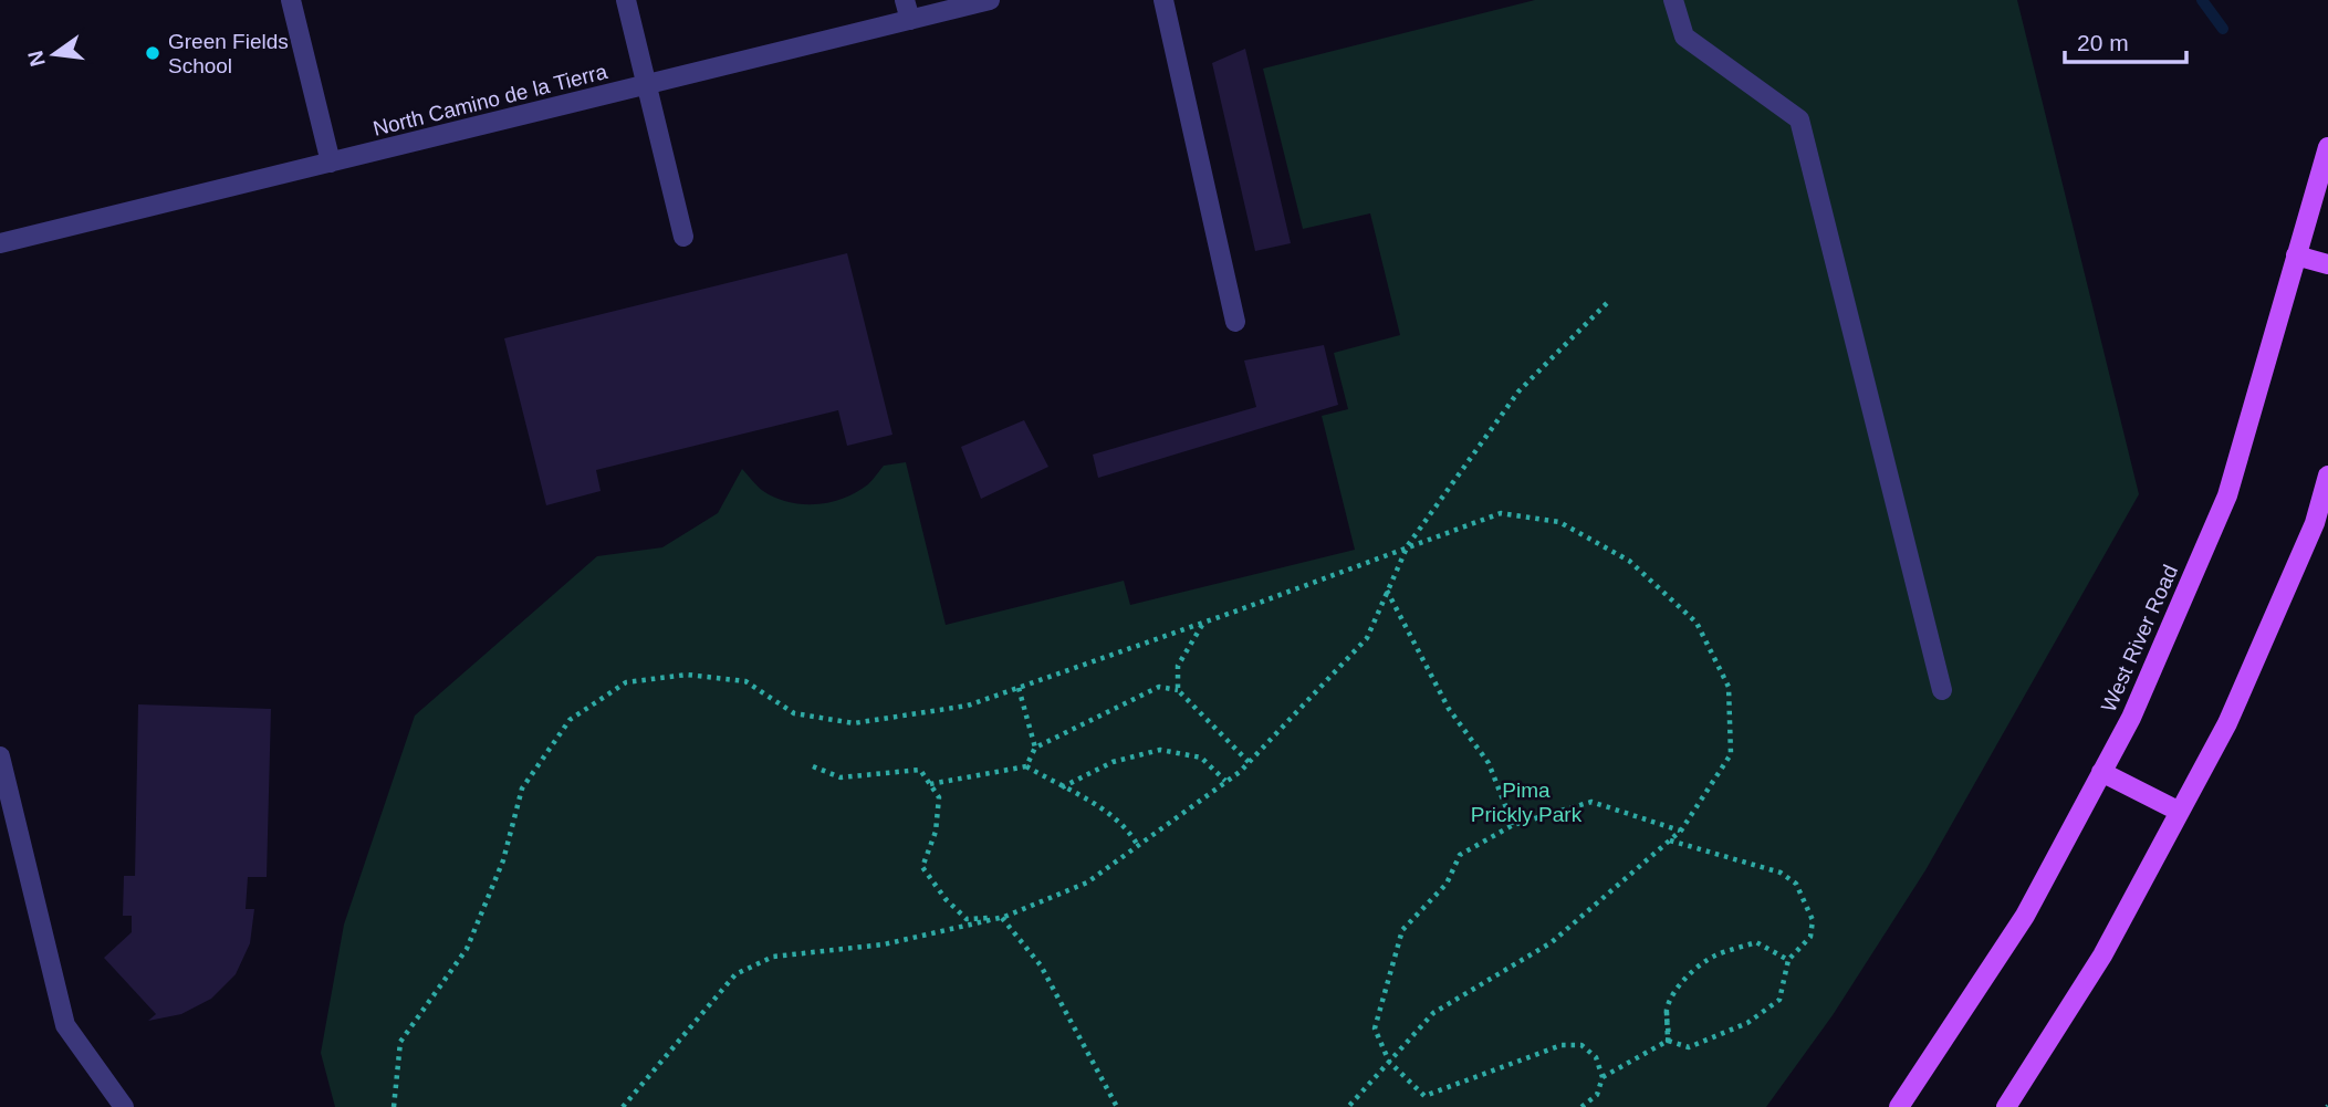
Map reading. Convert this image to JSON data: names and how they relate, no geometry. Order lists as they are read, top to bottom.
{
  "streets": {
    "main road": ["West River Road"],
    "street": ["North Camino de la Tierra"]
  },
  "parks": ["Pima Prickly Park"],
  "places": ["Green Fields School"],
  "scale_bar": "20 m",
  "north": "left"
}
